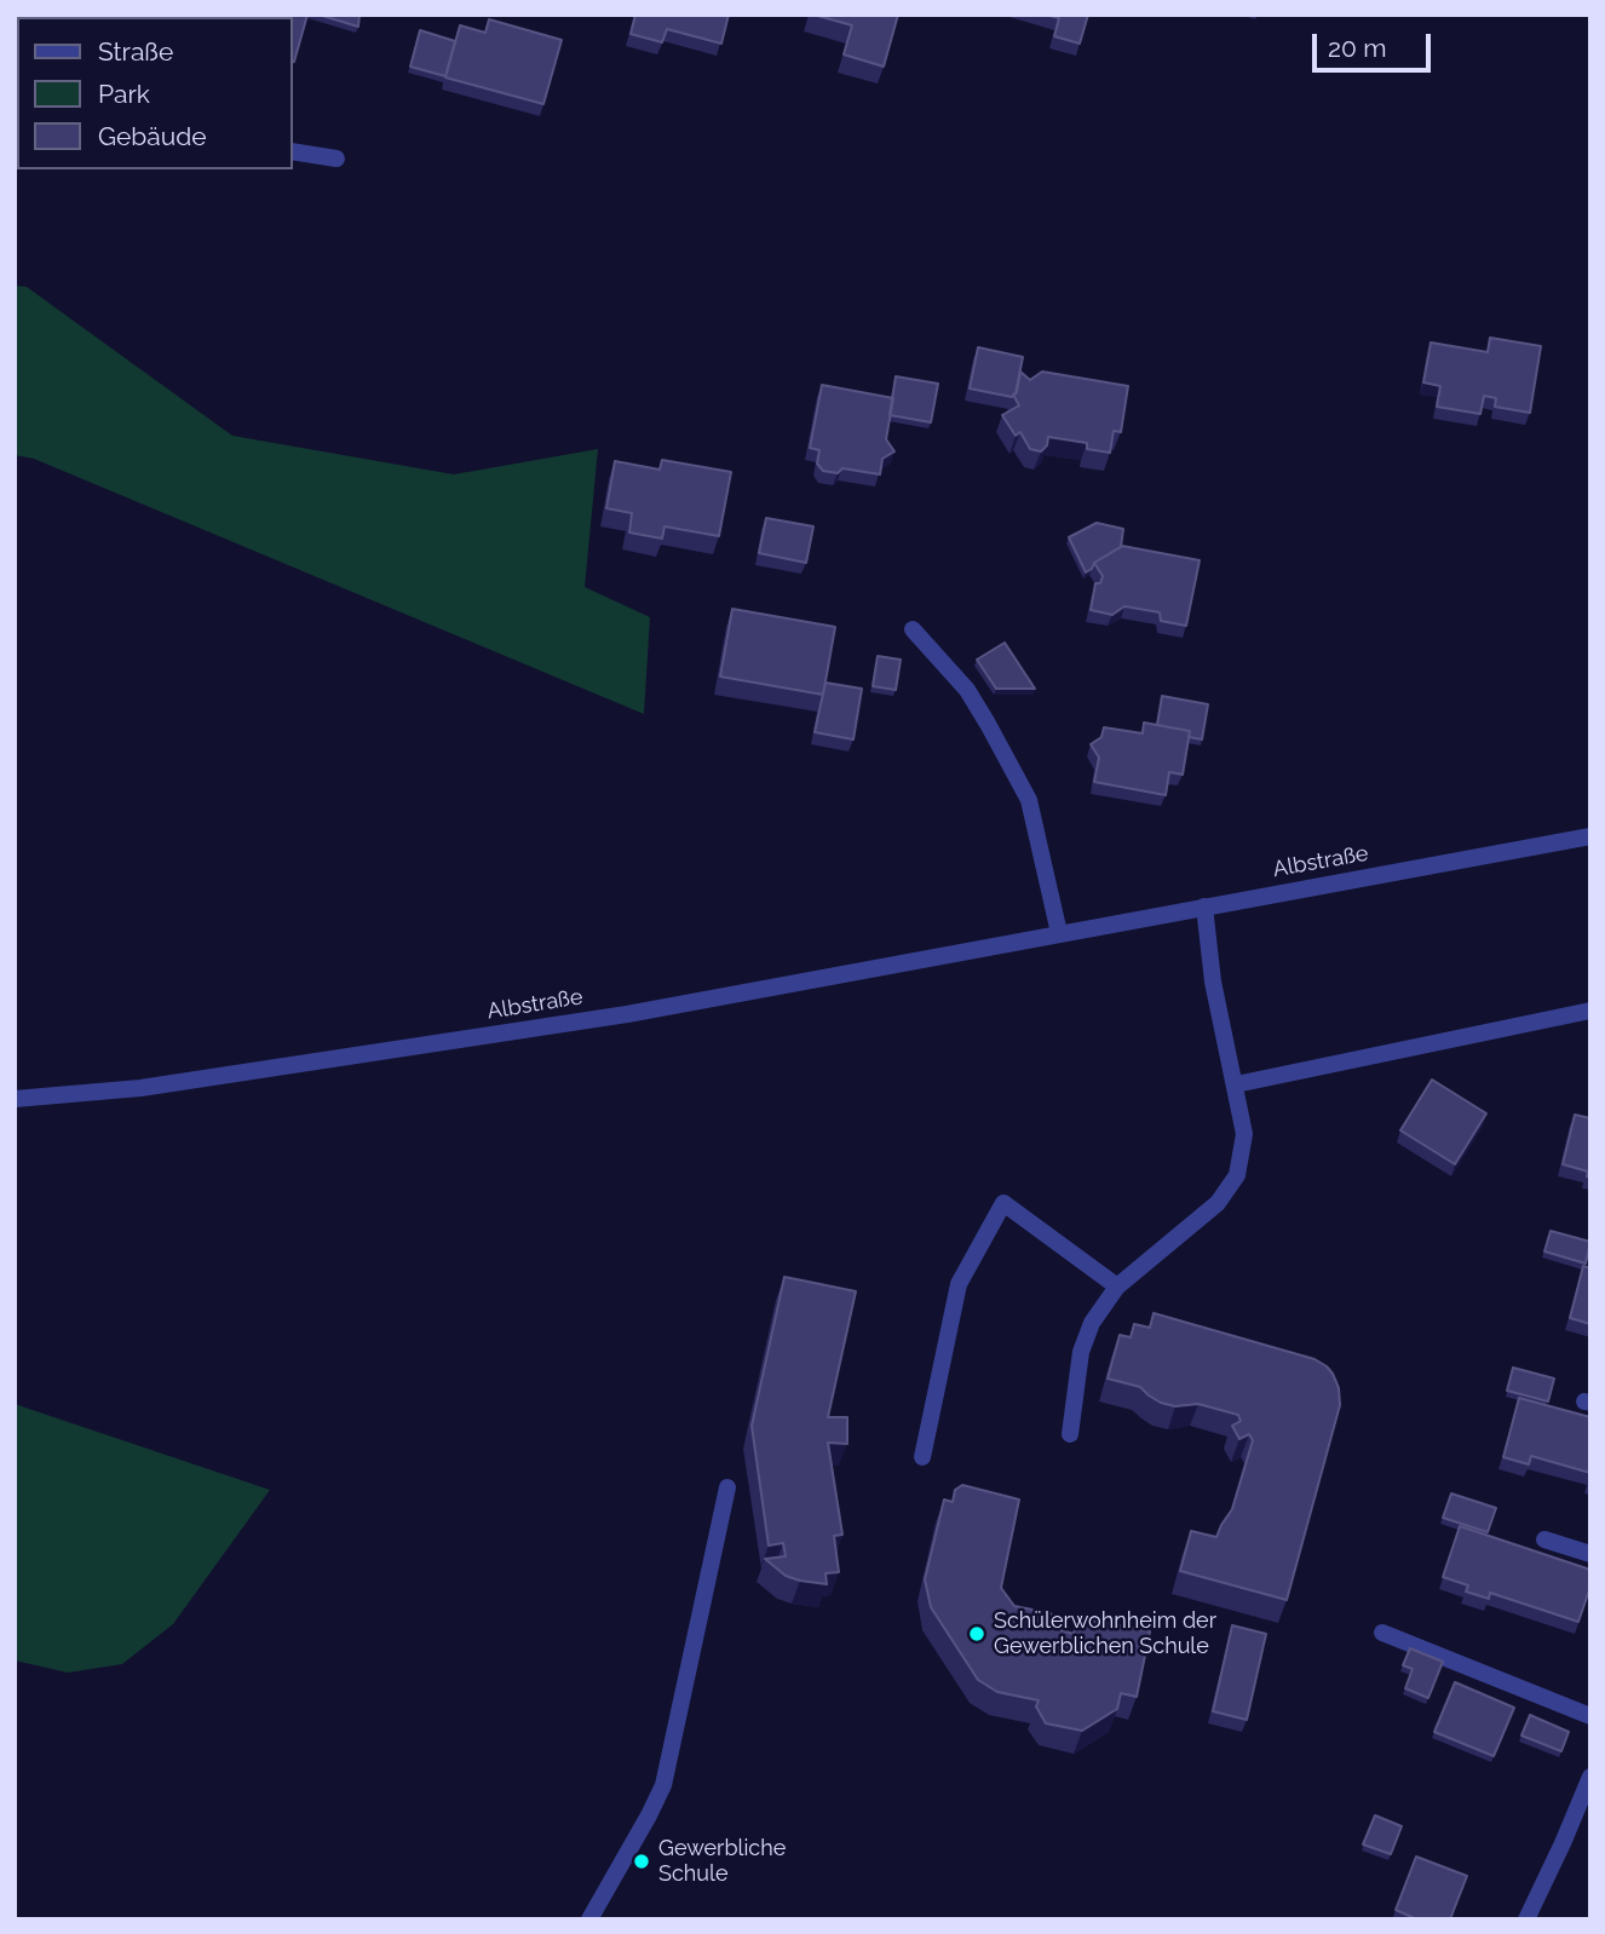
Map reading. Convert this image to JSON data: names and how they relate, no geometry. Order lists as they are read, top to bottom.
{
  "streets": {
    "street": ["Albstraße"]
  },
  "places": ["Schülerwohnheim der Gewerblichen Schule", "Gewerbliche Schule"],
  "legend": ["Straße", "Park", "Gebäude"],
  "scale_bar": "20 m"
}
